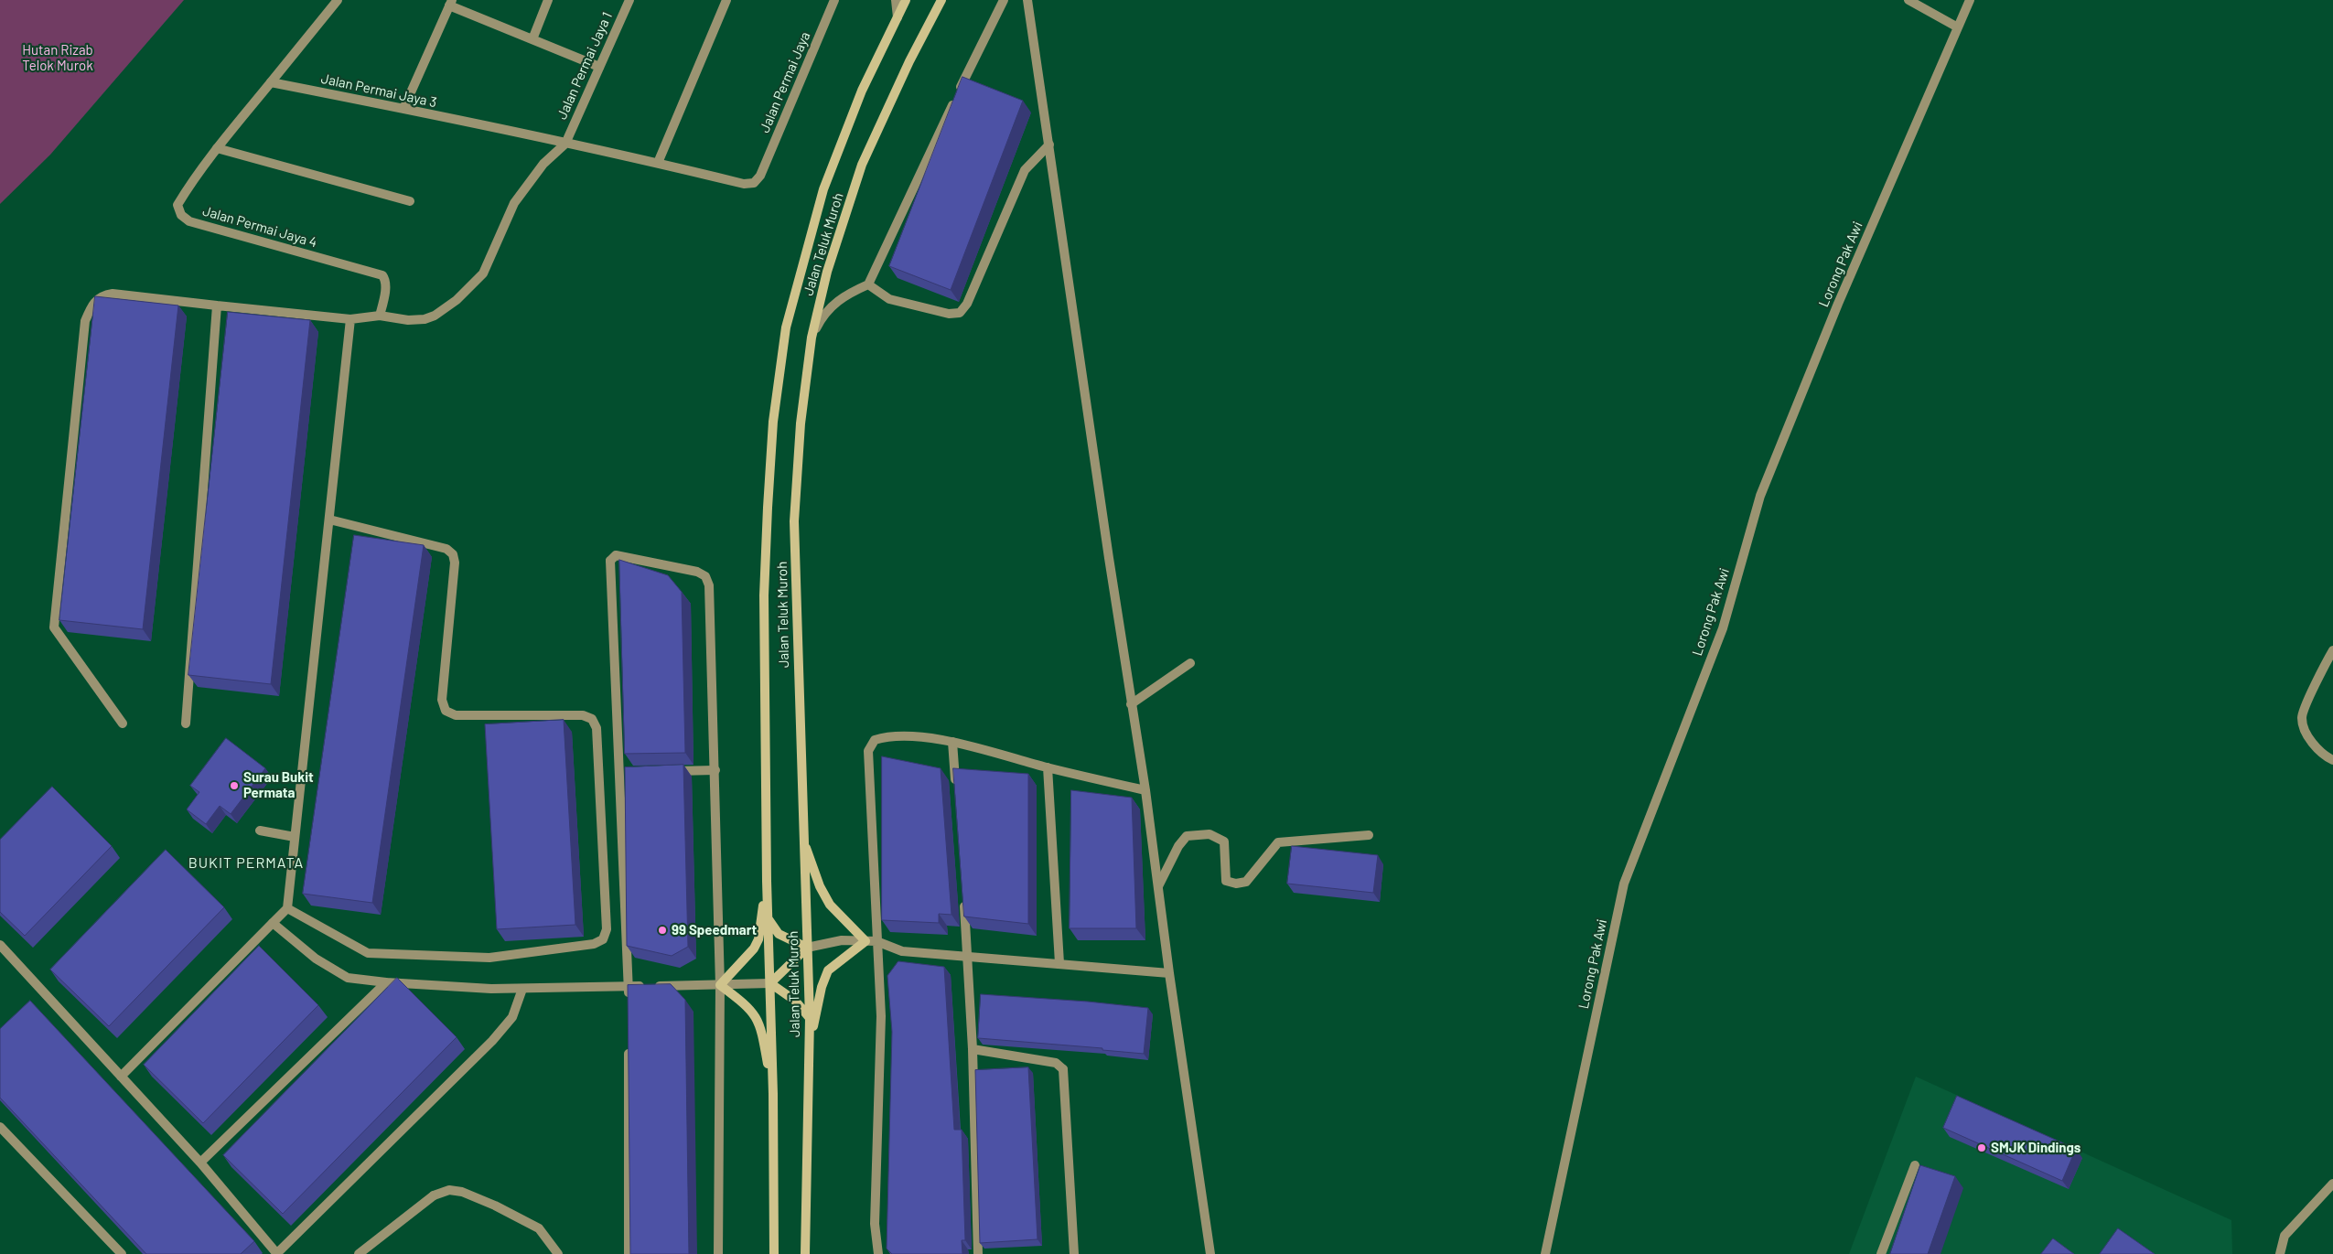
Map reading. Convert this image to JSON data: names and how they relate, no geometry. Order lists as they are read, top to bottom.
{
  "streets": {
    "main road": ["Jalan Teluk Muroh"],
    "street": [
      "Jalan Permai Jaya 1",
      "Jalan Permai Jaya",
      "Jalan Permai Jaya 3",
      "Jalan Permai Jaya 4",
      "Lorong Pak Awi"
    ]
  },
  "crossings": [
    ["Jalan Permai Jaya 1", "Jalan Permai Jaya 3"],
    ["Jalan Permai Jaya", "Jalan Permai Jaya 3"]
  ],
  "districts": ["BUKIT PERMATA"],
  "parks": ["Hutan Rizab Telok Murok"],
  "places": ["Surau Bukit Permata", "99 Speedmart", "SMJK Dindings"]
}
